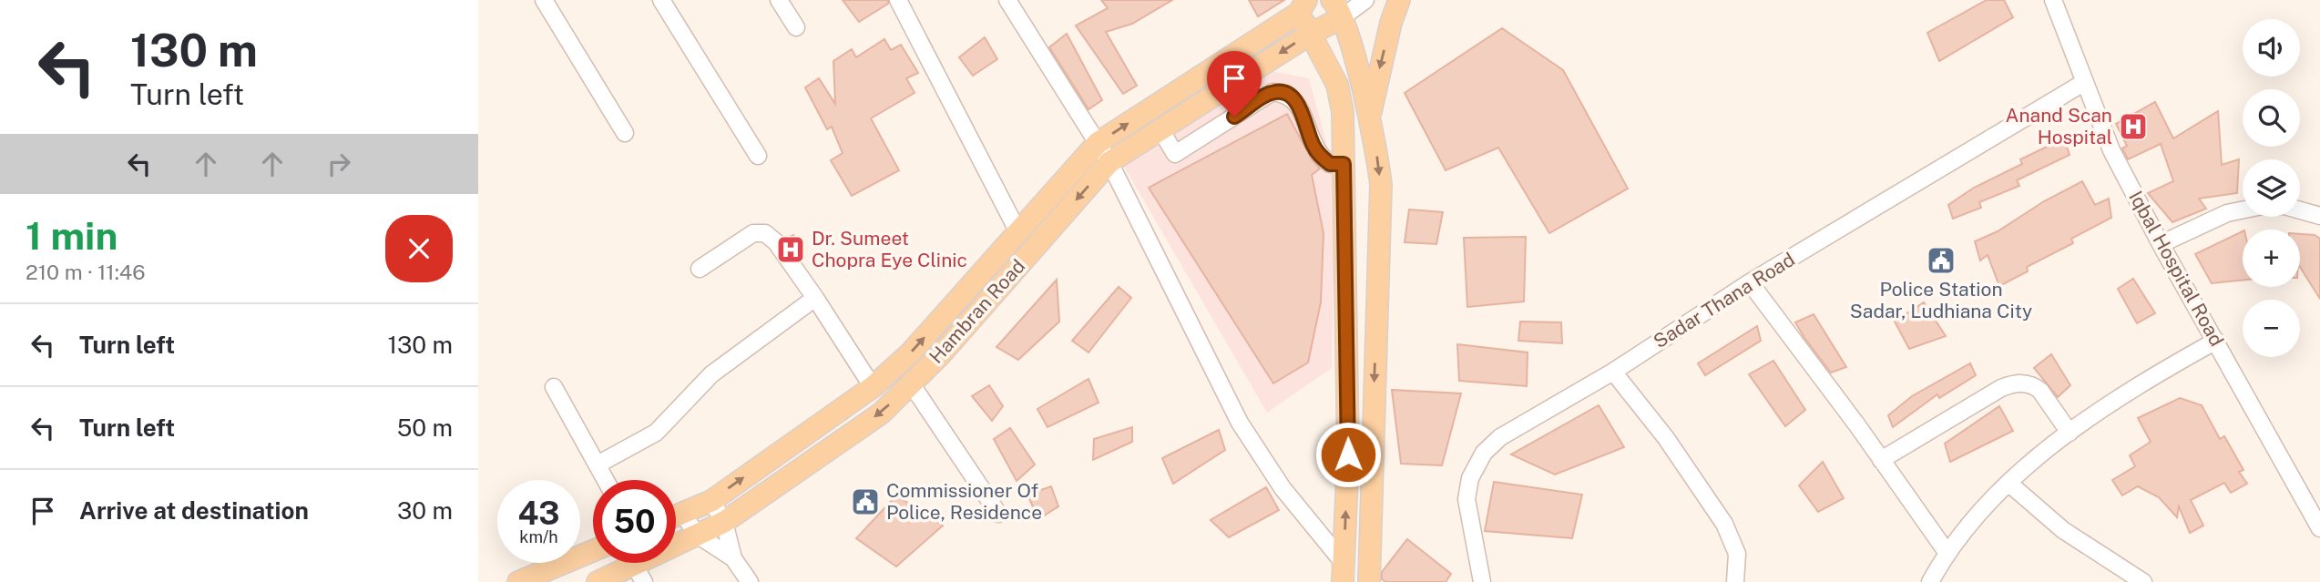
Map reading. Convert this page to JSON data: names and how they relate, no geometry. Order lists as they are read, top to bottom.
{
  "streets": {
    "main road": ["Hambran Road"],
    "street": ["Iqbal Hospital Road", "Sadar Thana Road"]
  },
  "crossings": [
    ["Iqbal Hospital Road", "Sadar Thana Road"]
  ],
  "places": {
    "hospital": ["Anand Scan Hospital", "Dr. Sumeet Chopra Eye Clinic"],
    "public building": ["Police Station Sadar, Ludhiana City", "Commissioner Of Police, Residence"]
  },
  "page": {
    "turn": ["130 m", "Turn left"],
    "map_buttons": ["+", "−"],
    "heading": ["1 min", "210 m · 11:46"],
    "list": [
      {
        "name": "Turn left",
        "value": "130 m"
      },
      {
        "name": "Turn left",
        "value": "50 m"
      },
      {
        "name": "Arrive at destination",
        "value": "30 m"
      }
    ],
    "speed": "43 km/h",
    "limit": "50"
  }
}
